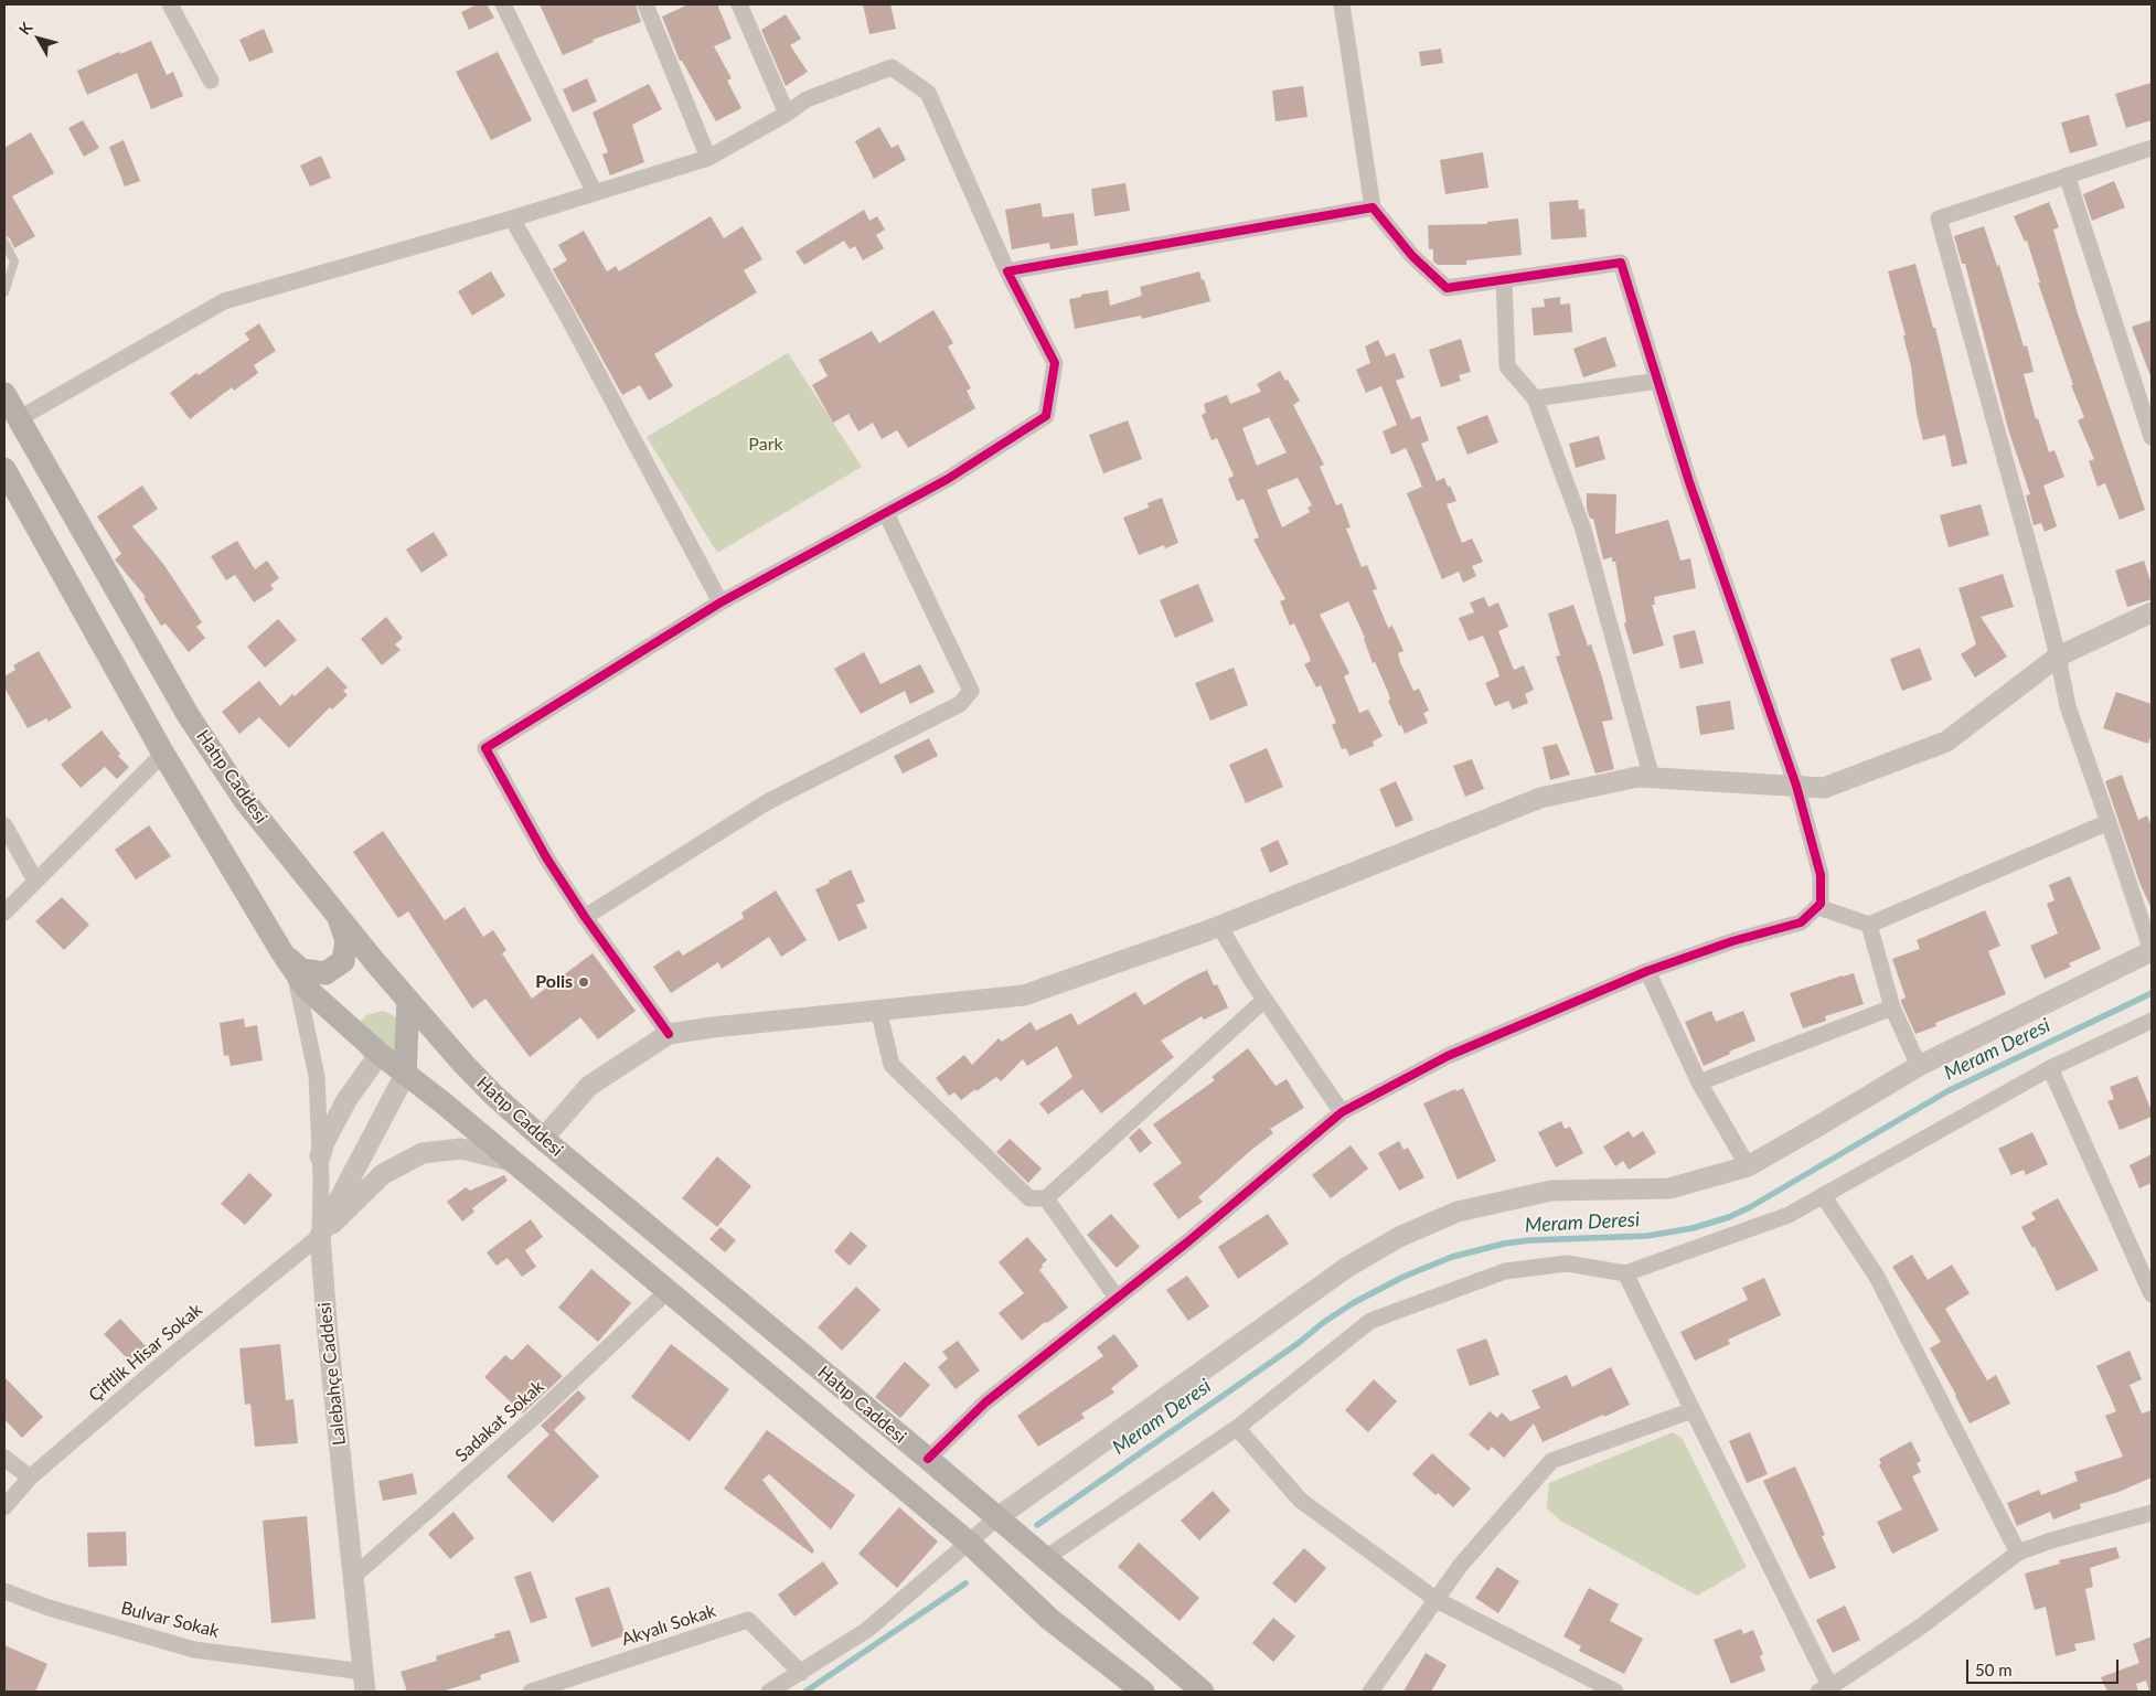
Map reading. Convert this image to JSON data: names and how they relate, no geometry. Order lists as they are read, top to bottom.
{
  "streets": {
    "main road": ["Hatıp Caddesi"],
    "street": [
      "Çiftlik Hisar Sokak",
      "Lalebahçe Caddesi",
      "Sadakat Sokak",
      "Bulvar Sokak",
      "Akyalı Sokak"
    ]
  },
  "crossings": [
    ["Hatıp Caddesi", "Sadakat Sokak"],
    ["Çiftlik Hisar Sokak", "Lalebahçe Caddesi"],
    ["Lalebahçe Caddesi", "Sadakat Sokak"],
    ["Lalebahçe Caddesi", "Bulvar Sokak"]
  ],
  "water": ["Meram Deresi"],
  "parks": ["Park"],
  "places": ["Polis"],
  "scale_bar": "50 m",
  "north": "top left"
}
